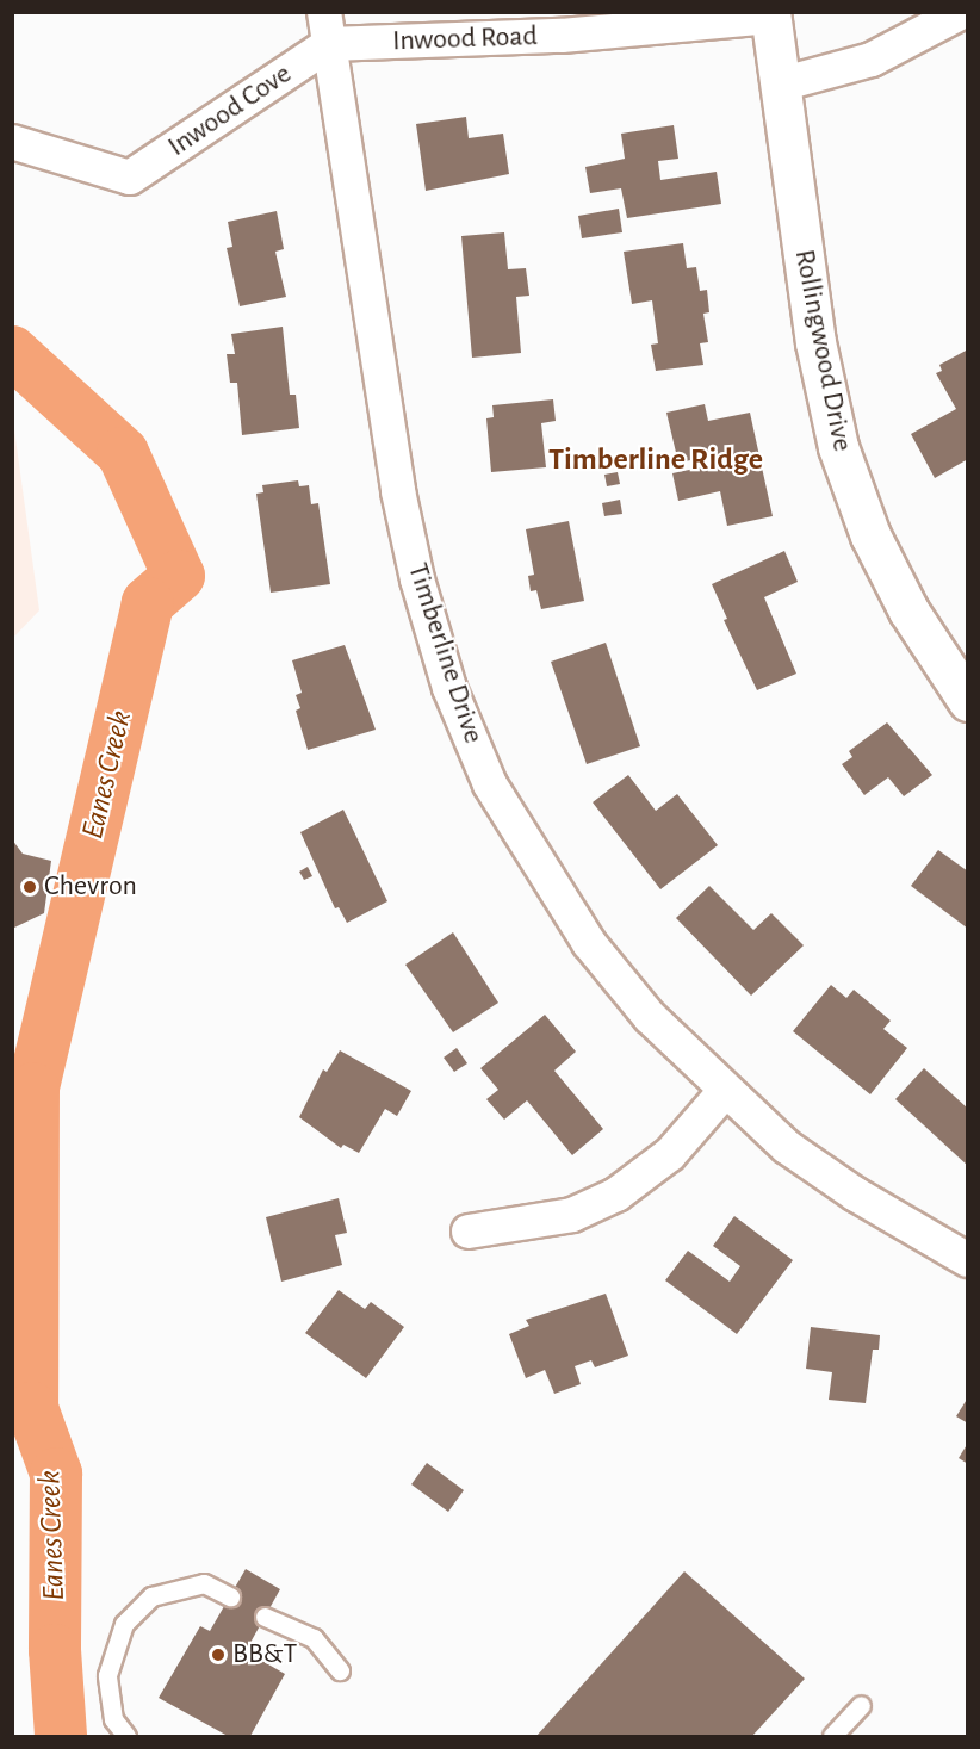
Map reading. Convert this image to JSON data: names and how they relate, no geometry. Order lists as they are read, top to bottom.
{
  "streets": {
    "street": [
      "Inwood Road",
      "Inwood Cove",
      "Rollingwood Drive",
      "Timberline Drive"
    ]
  },
  "crossings": [
    ["Inwood Road", "Inwood Cove"],
    ["Inwood Road", "Rollingwood Drive"],
    ["Inwood Road", "Timberline Drive"],
    ["Inwood Cove", "Timberline Drive"]
  ],
  "districts": ["Timberline Ridge"],
  "water": ["Eanes Creek"],
  "places": ["Chevron", "BB&T"]
}
